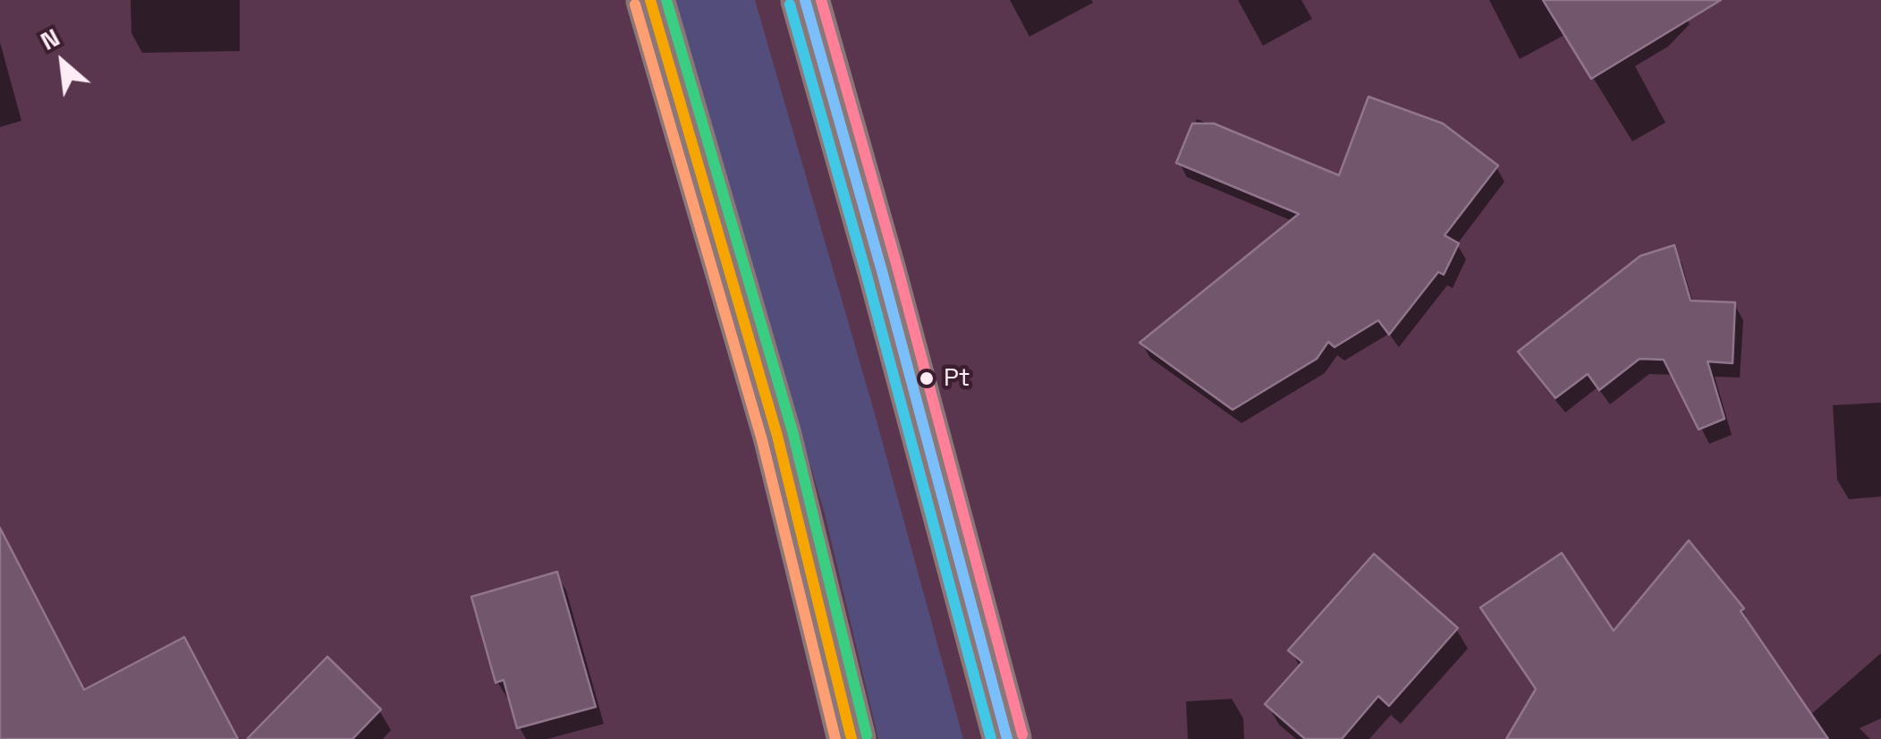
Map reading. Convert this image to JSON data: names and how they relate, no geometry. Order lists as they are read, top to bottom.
{
  "places": ["Pt"],
  "north": "top left"
}
